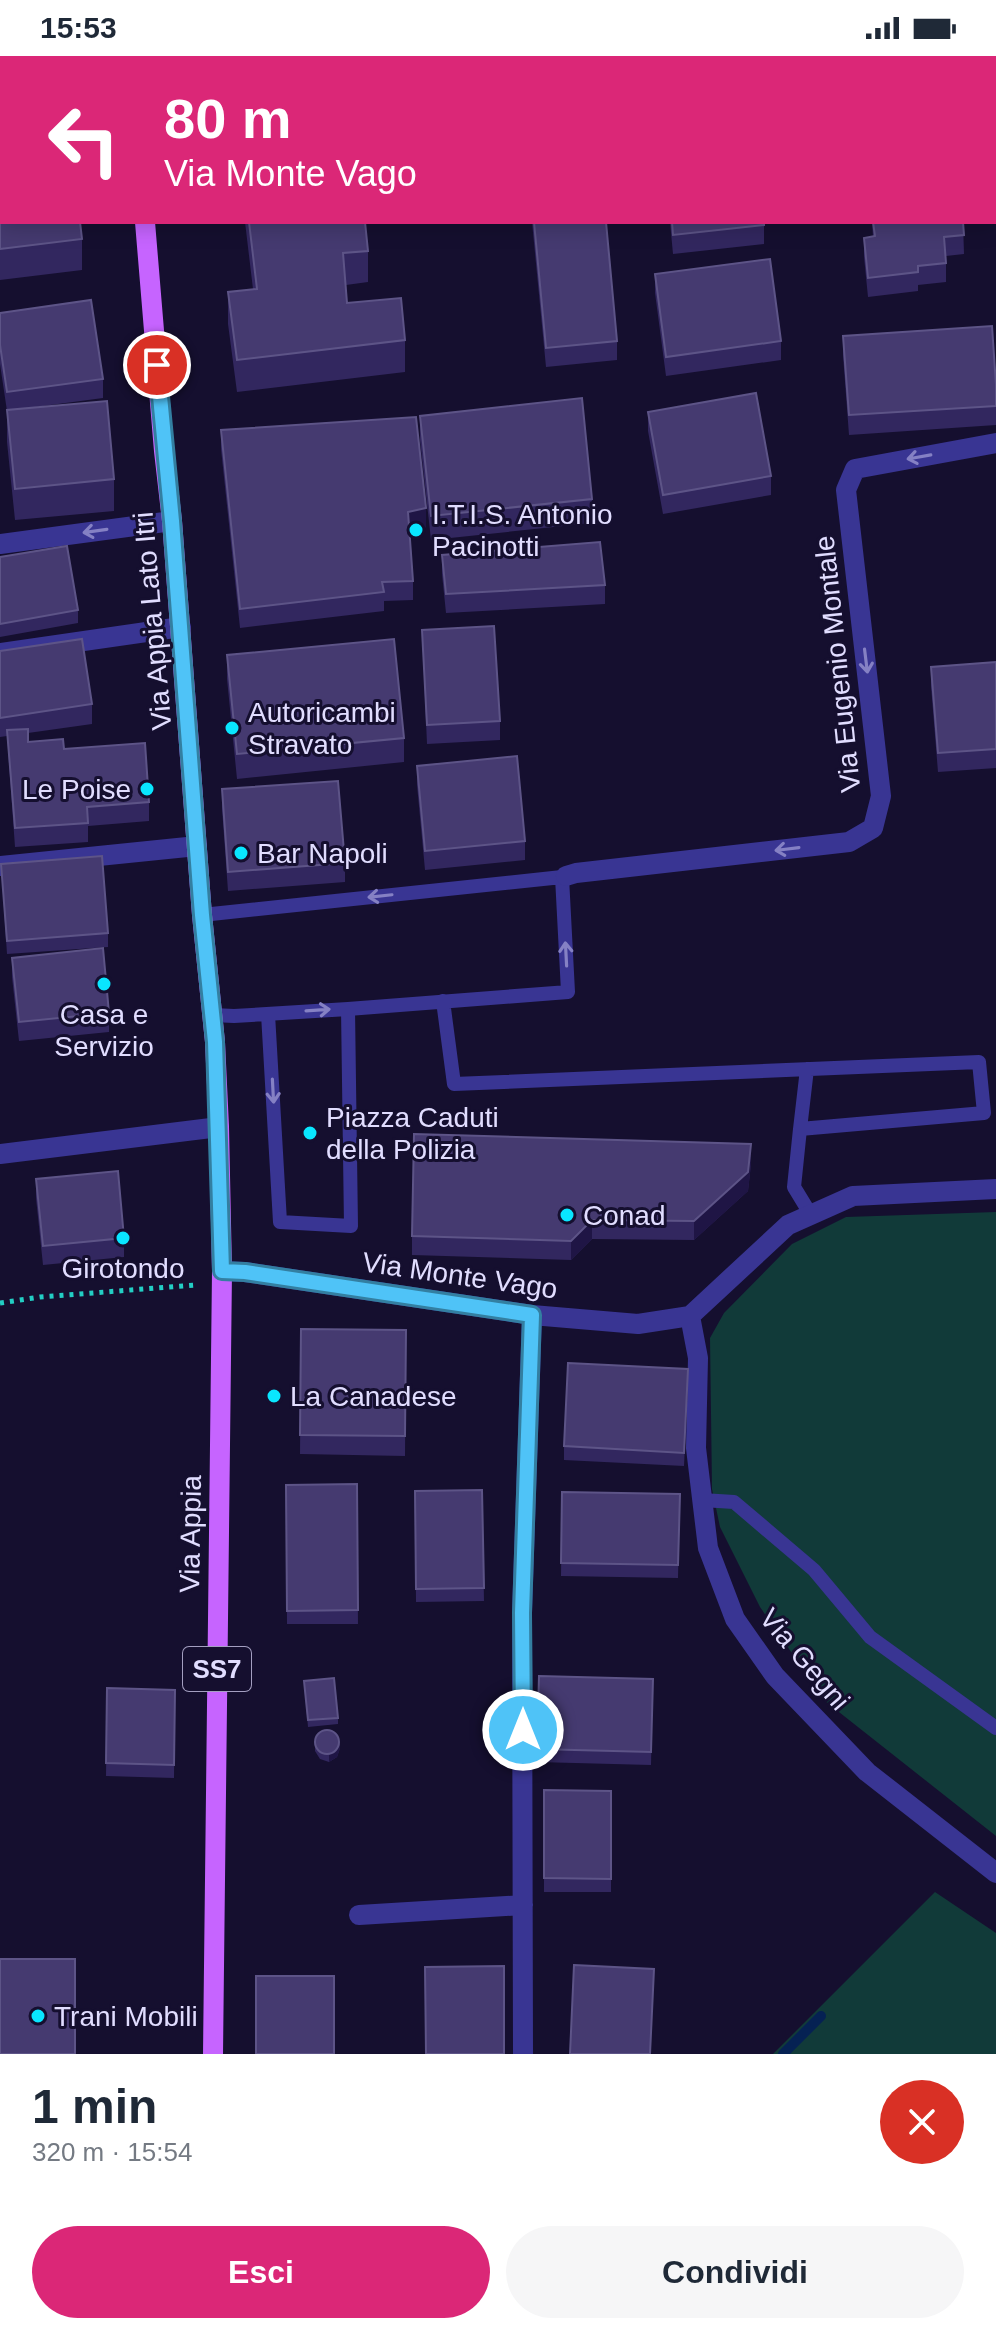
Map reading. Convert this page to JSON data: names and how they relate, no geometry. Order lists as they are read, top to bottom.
{
  "streets": {
    "main road": ["Via Appia Lato Itri", "Via Appia", "SS7"],
    "street": ["Via Eugenio Montale", "Via Monte Vago", "Via Gegni"]
  },
  "crossings": [
    ["Via Appia Lato Itri", "Via Appia"],
    ["Via Monte Vago", "Via Appia"],
    ["Via Monte Vago", "Via Gegni"]
  ],
  "places": [
    "I.T.I.S. Antonio Pacinotti",
    "Autoricambi Stravato",
    "Le Poise",
    "Bar Napoli",
    "Casa e Servizio",
    "Piazza Caduti della Polizia",
    "Conad",
    "Girotondo",
    "La Canadese",
    "Trani Mobili"
  ],
  "page": {
    "status": "15:53",
    "turn": ["80 m", "Via Monte Vago"],
    "heading": ["1 min", "320 m · 15:54"],
    "buttons": ["Esci", "Condividi"]
  }
}
